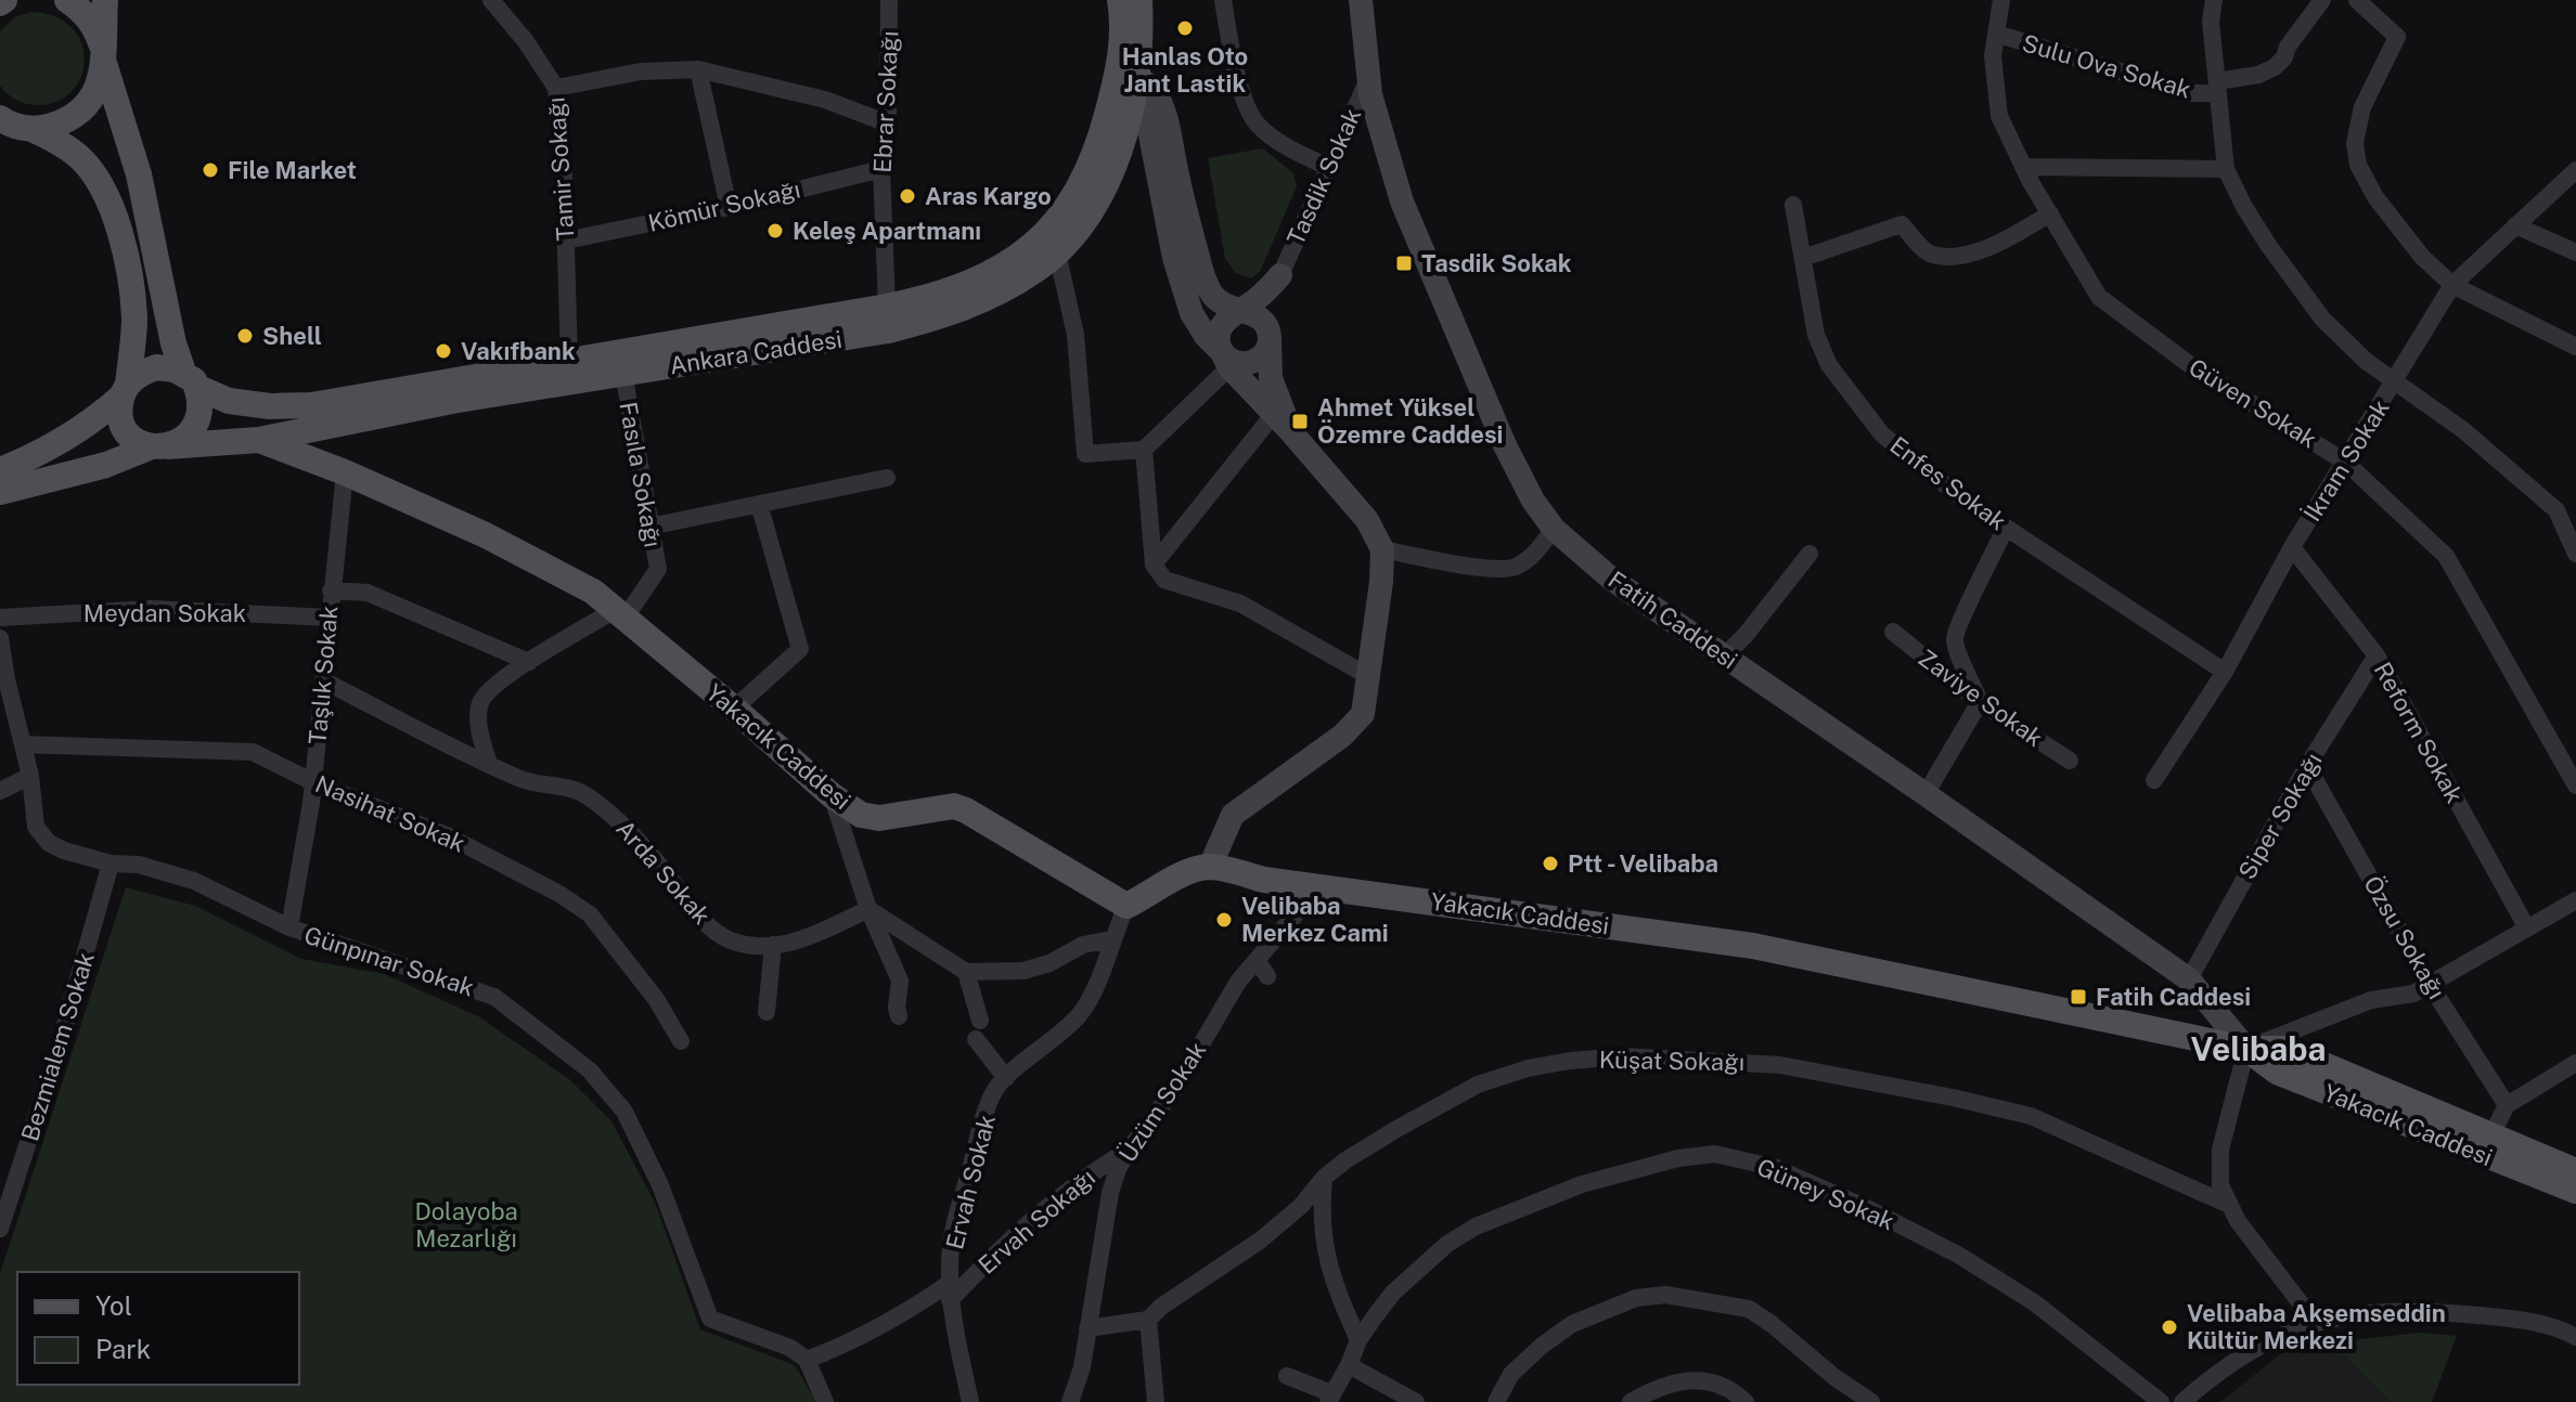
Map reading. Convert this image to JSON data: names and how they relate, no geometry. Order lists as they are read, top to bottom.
{
  "streets": {
    "main road": ["Ankara Caddesi", "Yakacık Caddesi"],
    "street": [
      "Sulu Ova Sokak",
      "Ebrar Sokağı",
      "Tamir Sokağı",
      "Tasdik Sokak",
      "Kömür Sokağı",
      "Güven Sokak",
      "İkram Sokak",
      "Fasıla Sokağı",
      "Enfes Sokak",
      "Meydan Sokak",
      "Fatih Caddesi",
      "Taşlık Sokak",
      "Zaviye Sokak",
      "Reform Sokak",
      "Nasihat Sokak",
      "Siper Sokağı",
      "Arda Sokak",
      "Özsu Sokağı",
      "Günpınar Sokak",
      "Bezmialem Sokak",
      "Küşat Sokağı",
      "Üzüm Sokak",
      "Ervah Sokak",
      "Güney Sokak",
      "Ervah Sokağı"
    ]
  },
  "crossings": [
    ["Sulu Ova Sokak", "Güven Sokak"],
    ["Ebrar Sokağı", "Kömür Sokağı"],
    ["Ebrar Sokağı", "Ankara Caddesi"],
    ["Tamir Sokağı", "Kömür Sokağı"],
    ["Tamir Sokağı", "Ankara Caddesi"],
    ["Tasdik Sokak", "Fatih Caddesi"],
    ["Ankara Caddesi", "Fasıla Sokağı"],
    ["Ankara Caddesi", "Yakacık Caddesi"],
    ["Güven Sokak", "İkram Sokak"],
    ["İkram Sokak", "Enfes Sokak"],
    ["İkram Sokak", "Reform Sokak"],
    ["Fasıla Sokağı", "Yakacık Caddesi"],
    ["Meydan Sokak", "Taşlık Sokak"],
    ["Fatih Caddesi", "Yakacık Caddesi"],
    ["Fatih Caddesi", "Siper Sokağı"],
    ["Taşlık Sokak", "Yakacık Caddesi"],
    ["Taşlık Sokak", "Nasihat Sokak"],
    ["Taşlık Sokak", "Arda Sokak"],
    ["Taşlık Sokak", "Günpınar Sokak"],
    ["Reform Sokak", "Siper Sokağı"],
    ["Yakacık Caddesi", "Üzüm Sokak"],
    ["Yakacık Caddesi", "Ervah Sokak"],
    ["Nasihat Sokak", "Günpınar Sokak"],
    ["Siper Sokağı", "Özsu Sokağı"],
    ["Günpınar Sokak", "Bezmialem Sokak"],
    ["Günpınar Sokak", "Ervah Sokağı"],
    ["Üzüm Sokak", "Ervah Sokağı"],
    ["Ervah Sokak", "Ervah Sokağı"]
  ],
  "districts": ["Velibaba"],
  "parks": ["Dolayoba Mezarlığı"],
  "places": {
    "other": [
      "Hanlas Oto Jant Lastik",
      "File Market",
      "Aras Kargo",
      "Keleş Apartmanı",
      "Shell",
      "Vakıfbank",
      "Ptt - Velibaba",
      "Velibaba Merkez Cami",
      "Velibaba Akşemseddin Kültür Merkezi"
    ],
    "transit": ["Tasdi̇k Sokak", "Ahmet Yüksel Özemre Caddesi", "Fati̇h Caddesi̇"]
  },
  "legend": ["Yol", "Park"]
}
